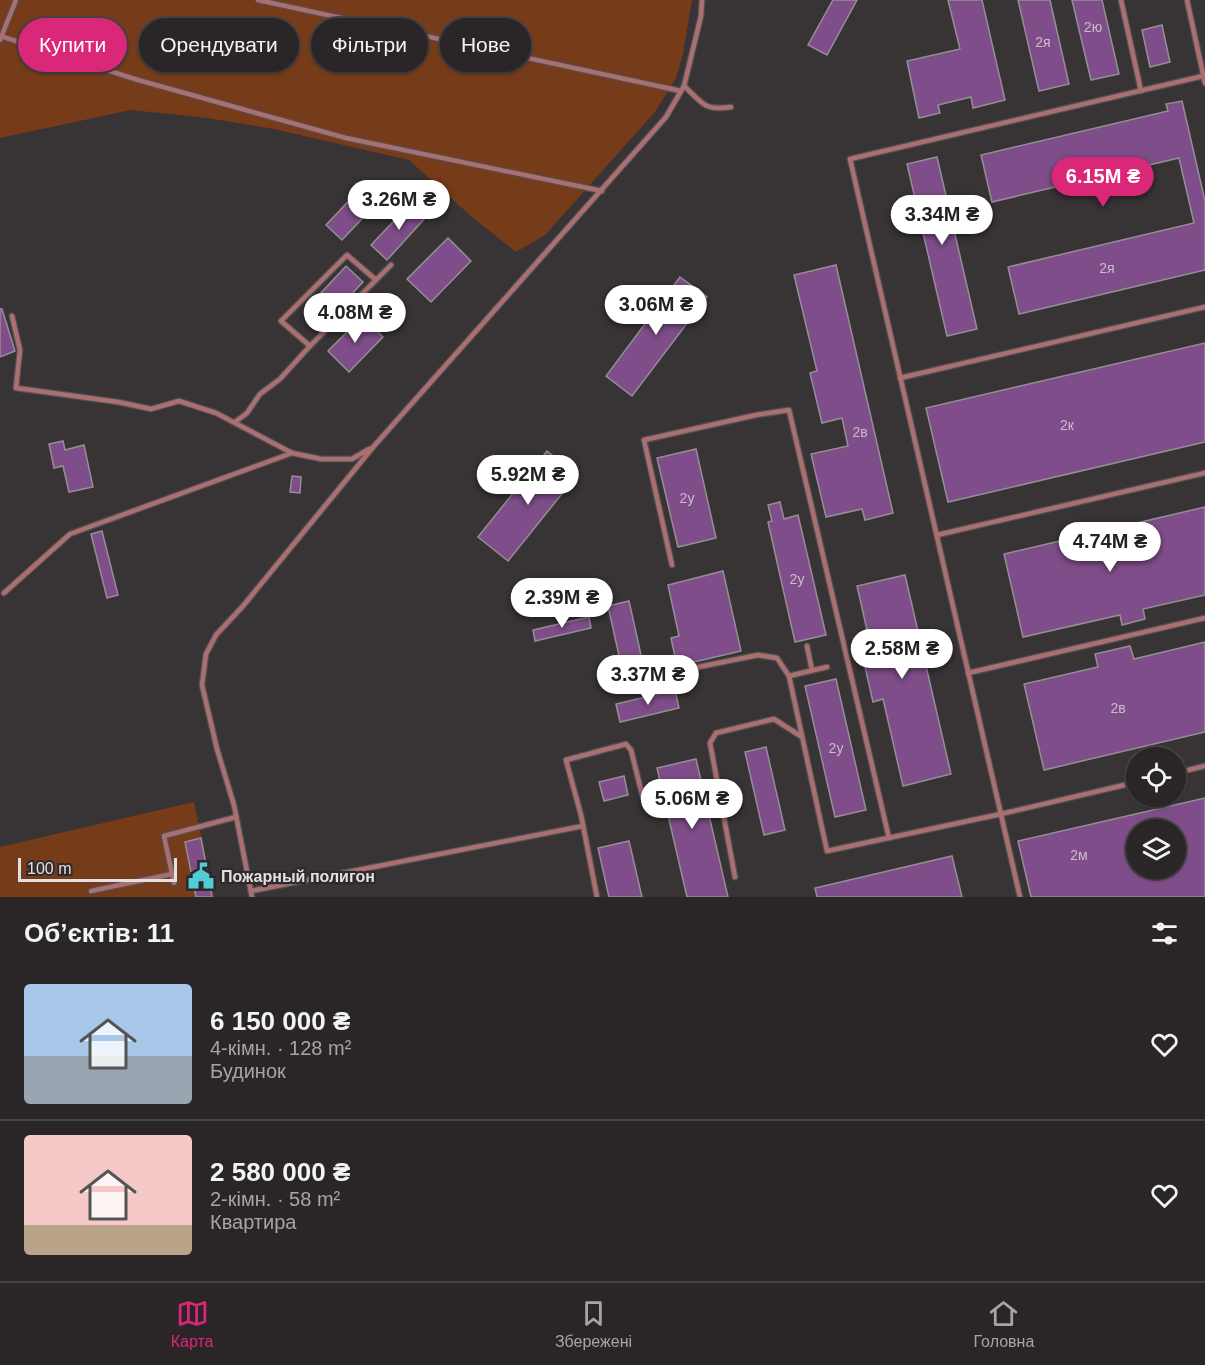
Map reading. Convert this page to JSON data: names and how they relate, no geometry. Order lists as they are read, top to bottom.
{
  "places": {
    "public building": ["Пожарный полигон"]
  },
  "house_numbers": [
    "2ю",
    "2я",
    "2я",
    "2к",
    "2в",
    "2у",
    "2у",
    "2в",
    "2у",
    "2м"
  ],
  "scale_bar": "100 m",
  "page": {
    "chip": [
      "Купити",
      "Орендувати",
      "Фільтри",
      "Нове"
    ],
    "price": [
      "6.15M ₴",
      "3.26M ₴",
      "3.34M ₴",
      "3.06M ₴",
      "4.08M ₴",
      "5.92M ₴",
      "4.74M ₴",
      "2.39M ₴",
      "2.58M ₴",
      "3.37M ₴",
      "5.06M ₴"
    ],
    "scale": "100 m",
    "heading": "Об’єктів: 11",
    "list": [
      {
        "name": "6 150 000 ₴",
        "note": "4-кімн. · 128 m² · Будинок"
      },
      {
        "name": "2 580 000 ₴",
        "note": "2-кімн. · 58 m² · Квартира"
      }
    ],
    "tabs": ["Карта", "Збережені", "Головна"]
  }
}
